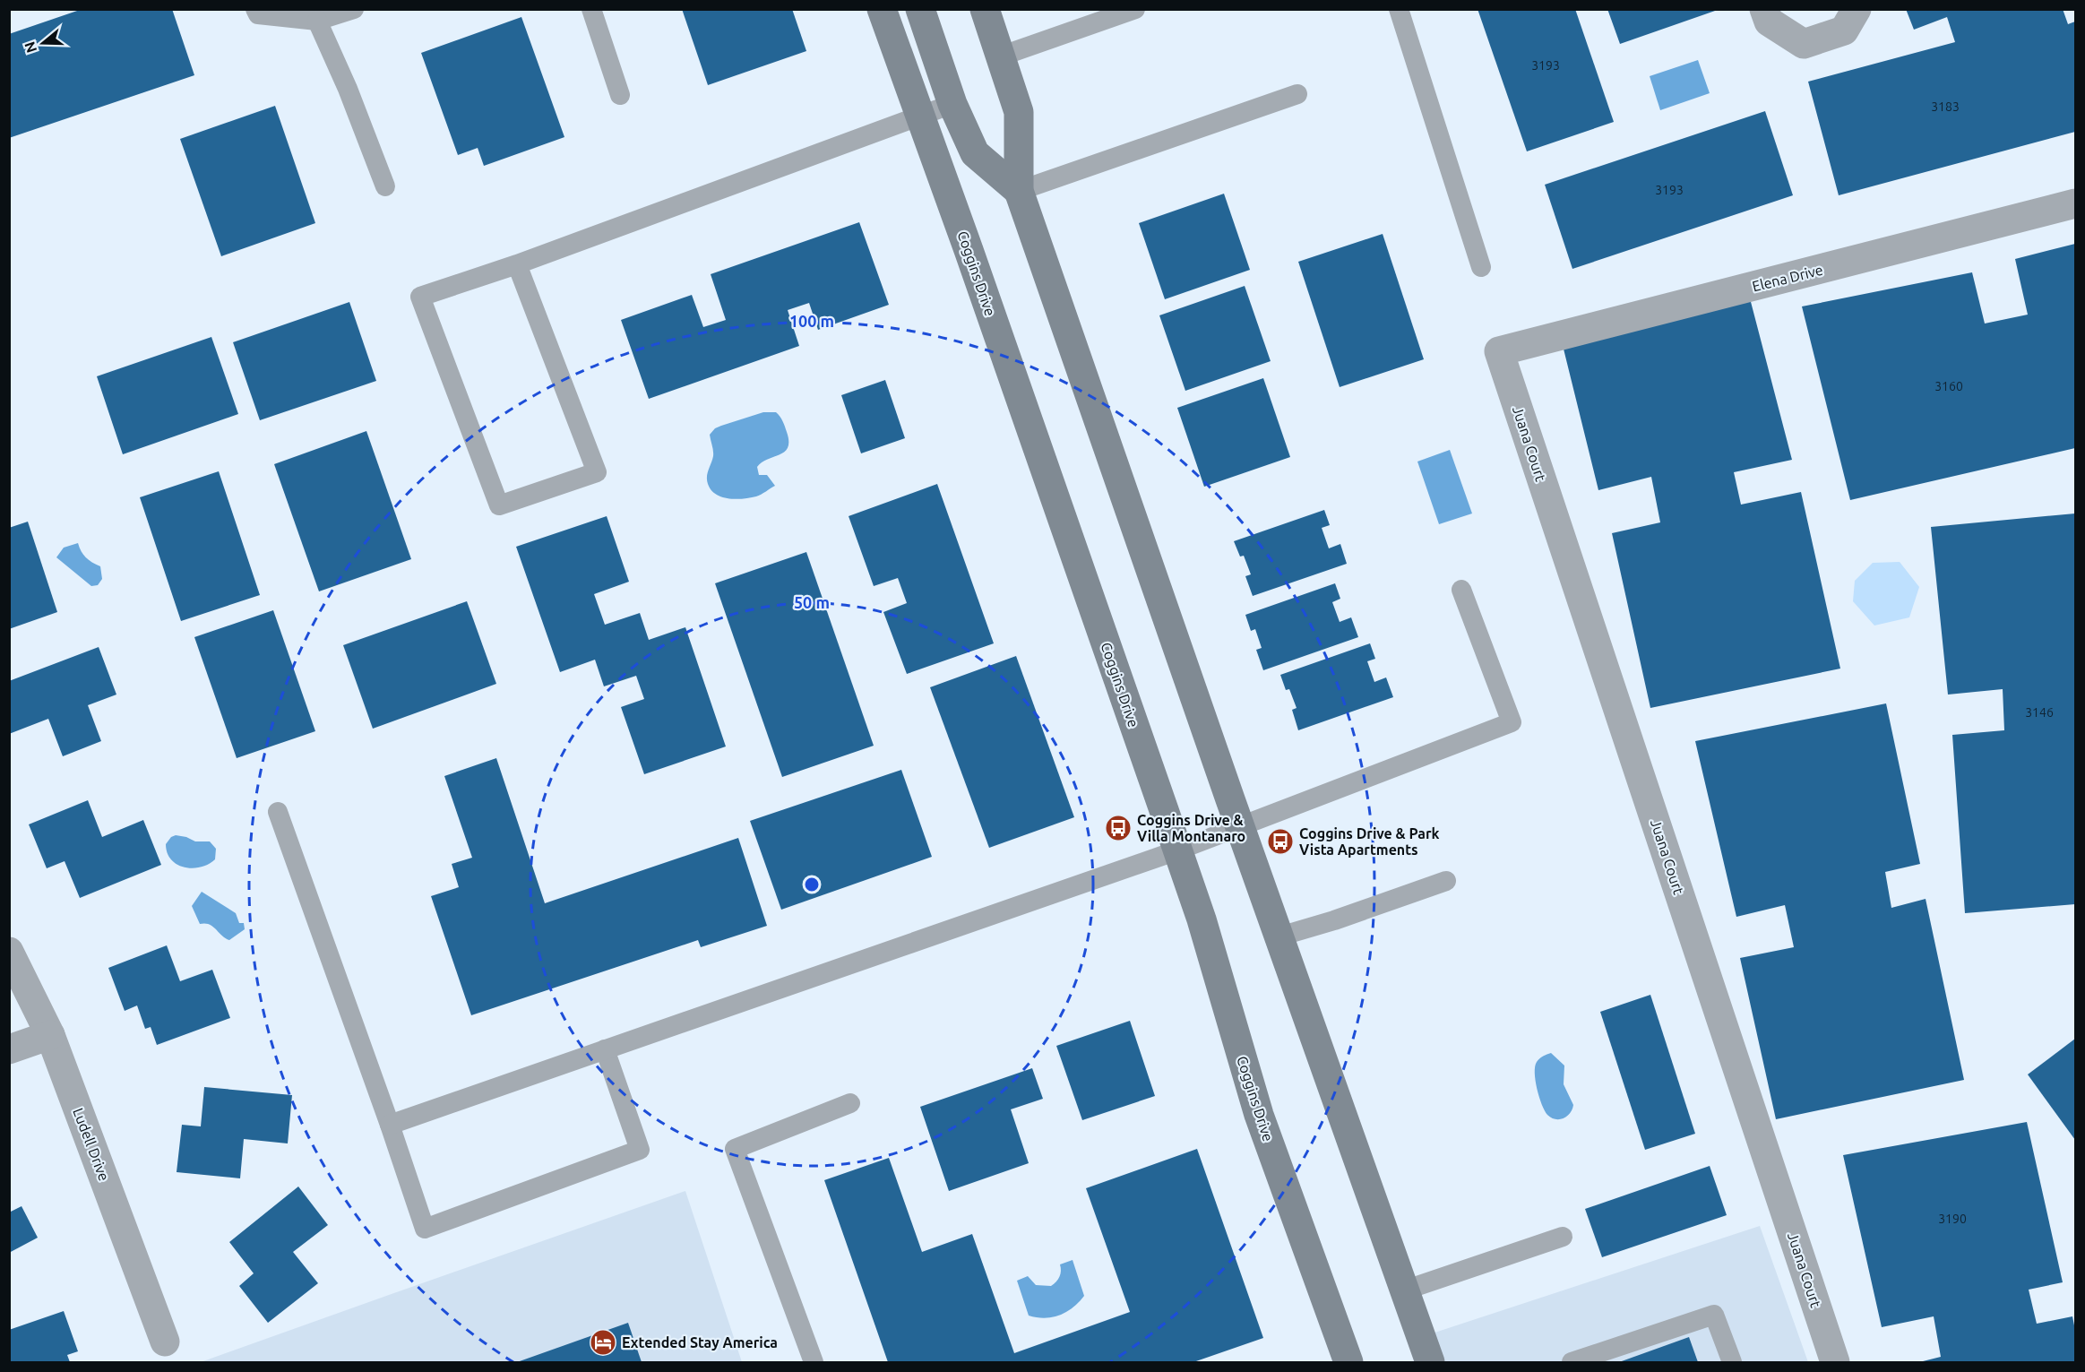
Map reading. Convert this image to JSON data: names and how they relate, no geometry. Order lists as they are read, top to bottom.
{
  "streets": {
    "street": [
      "Coggins Drive",
      "Elena Drive",
      "Juana Court",
      "Ludell Drive"
    ]
  },
  "crossings": [
    ["Elena Drive", "Juana Court"]
  ],
  "places": {
    "bus stop": ["Coggins Drive & Villa Montanaro", "Coggins Drive & Park Vista Apartments"],
    "hotel": ["Extended Stay America"]
  },
  "house_numbers": [
    "3193",
    "3183",
    "3193",
    "3160",
    "3146",
    "3190"
  ],
  "north": "left",
  "rings": ["100 m", "50 m"]
}
